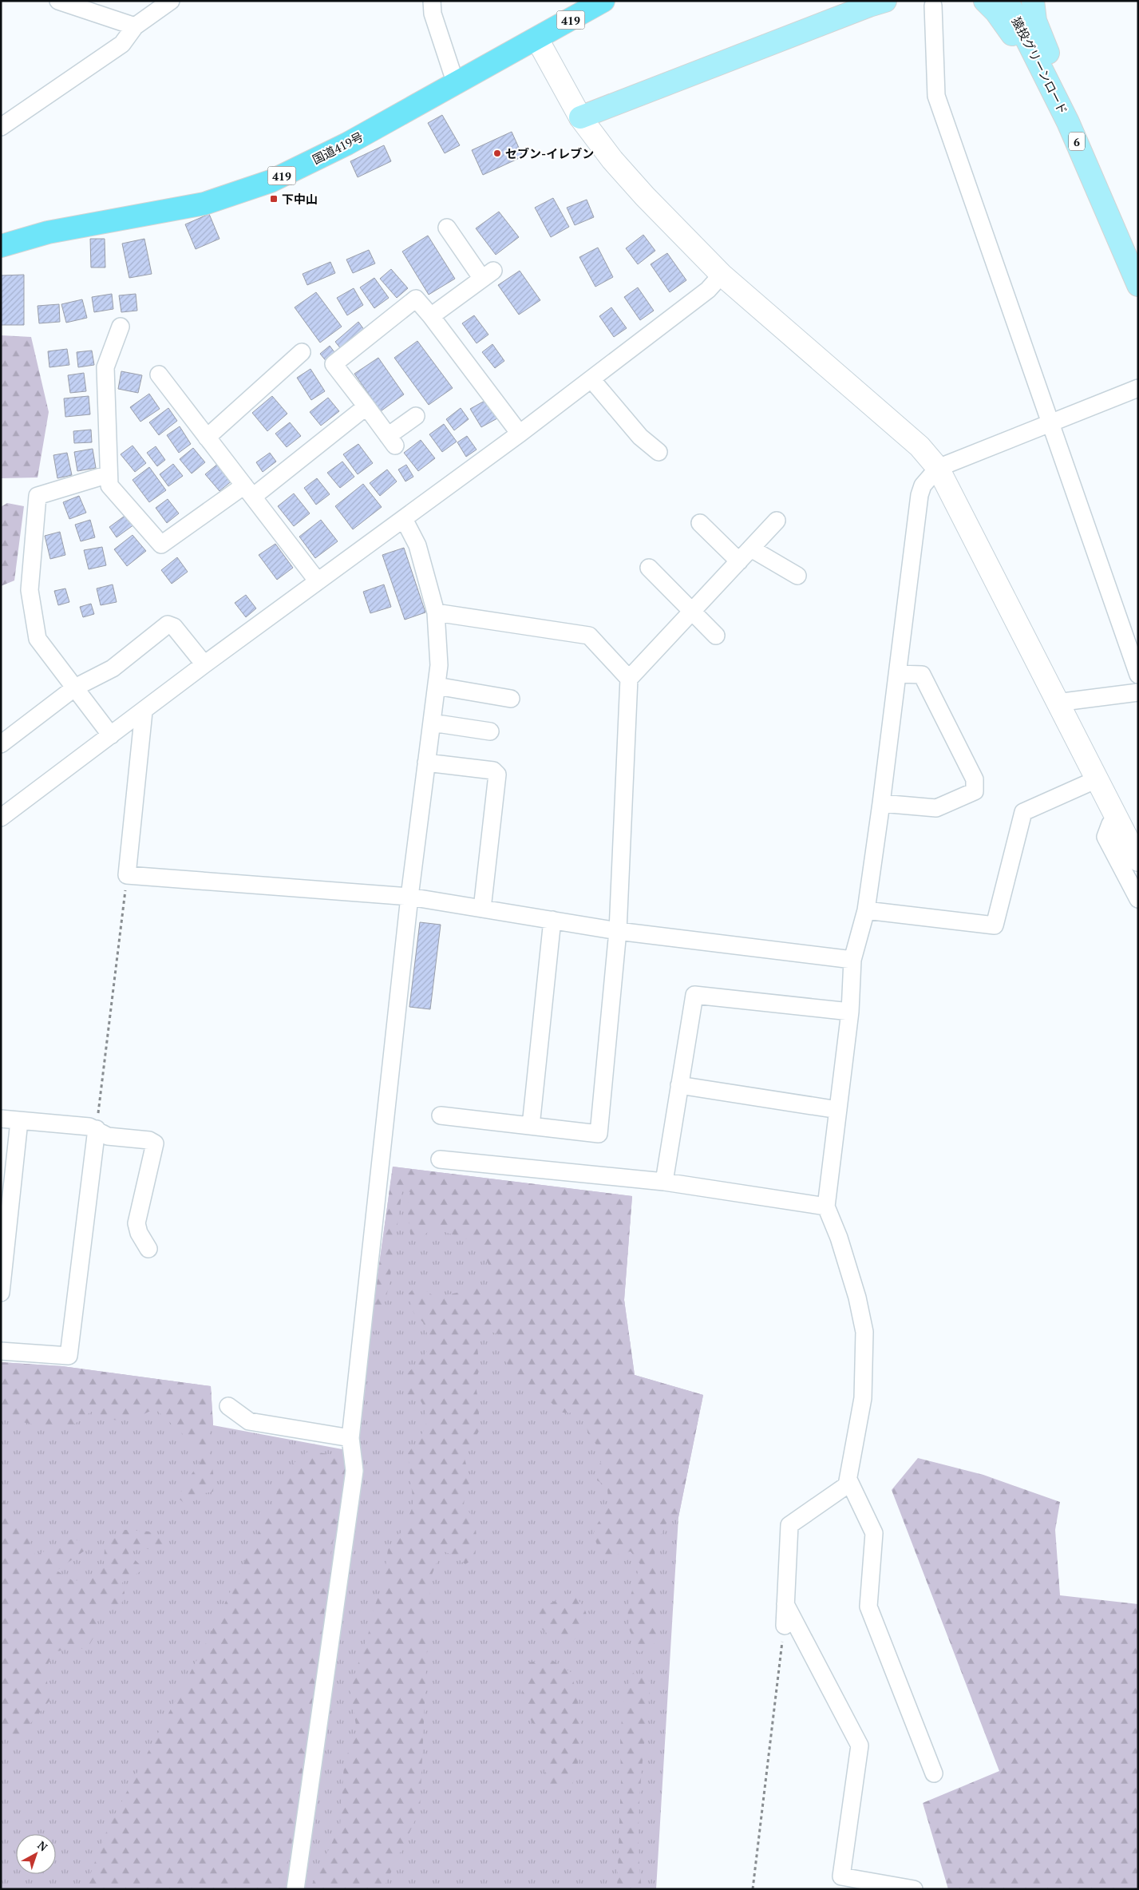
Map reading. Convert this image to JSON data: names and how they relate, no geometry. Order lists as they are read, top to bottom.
{
  "streets": {
    "highway": ["419", "国道419号"],
    "main road": ["猿投グリーンロード", "6"]
  },
  "places": {
    "other": ["セブン-イレブン"],
    "transit": ["下中山"]
  },
  "north": "top right"
}
